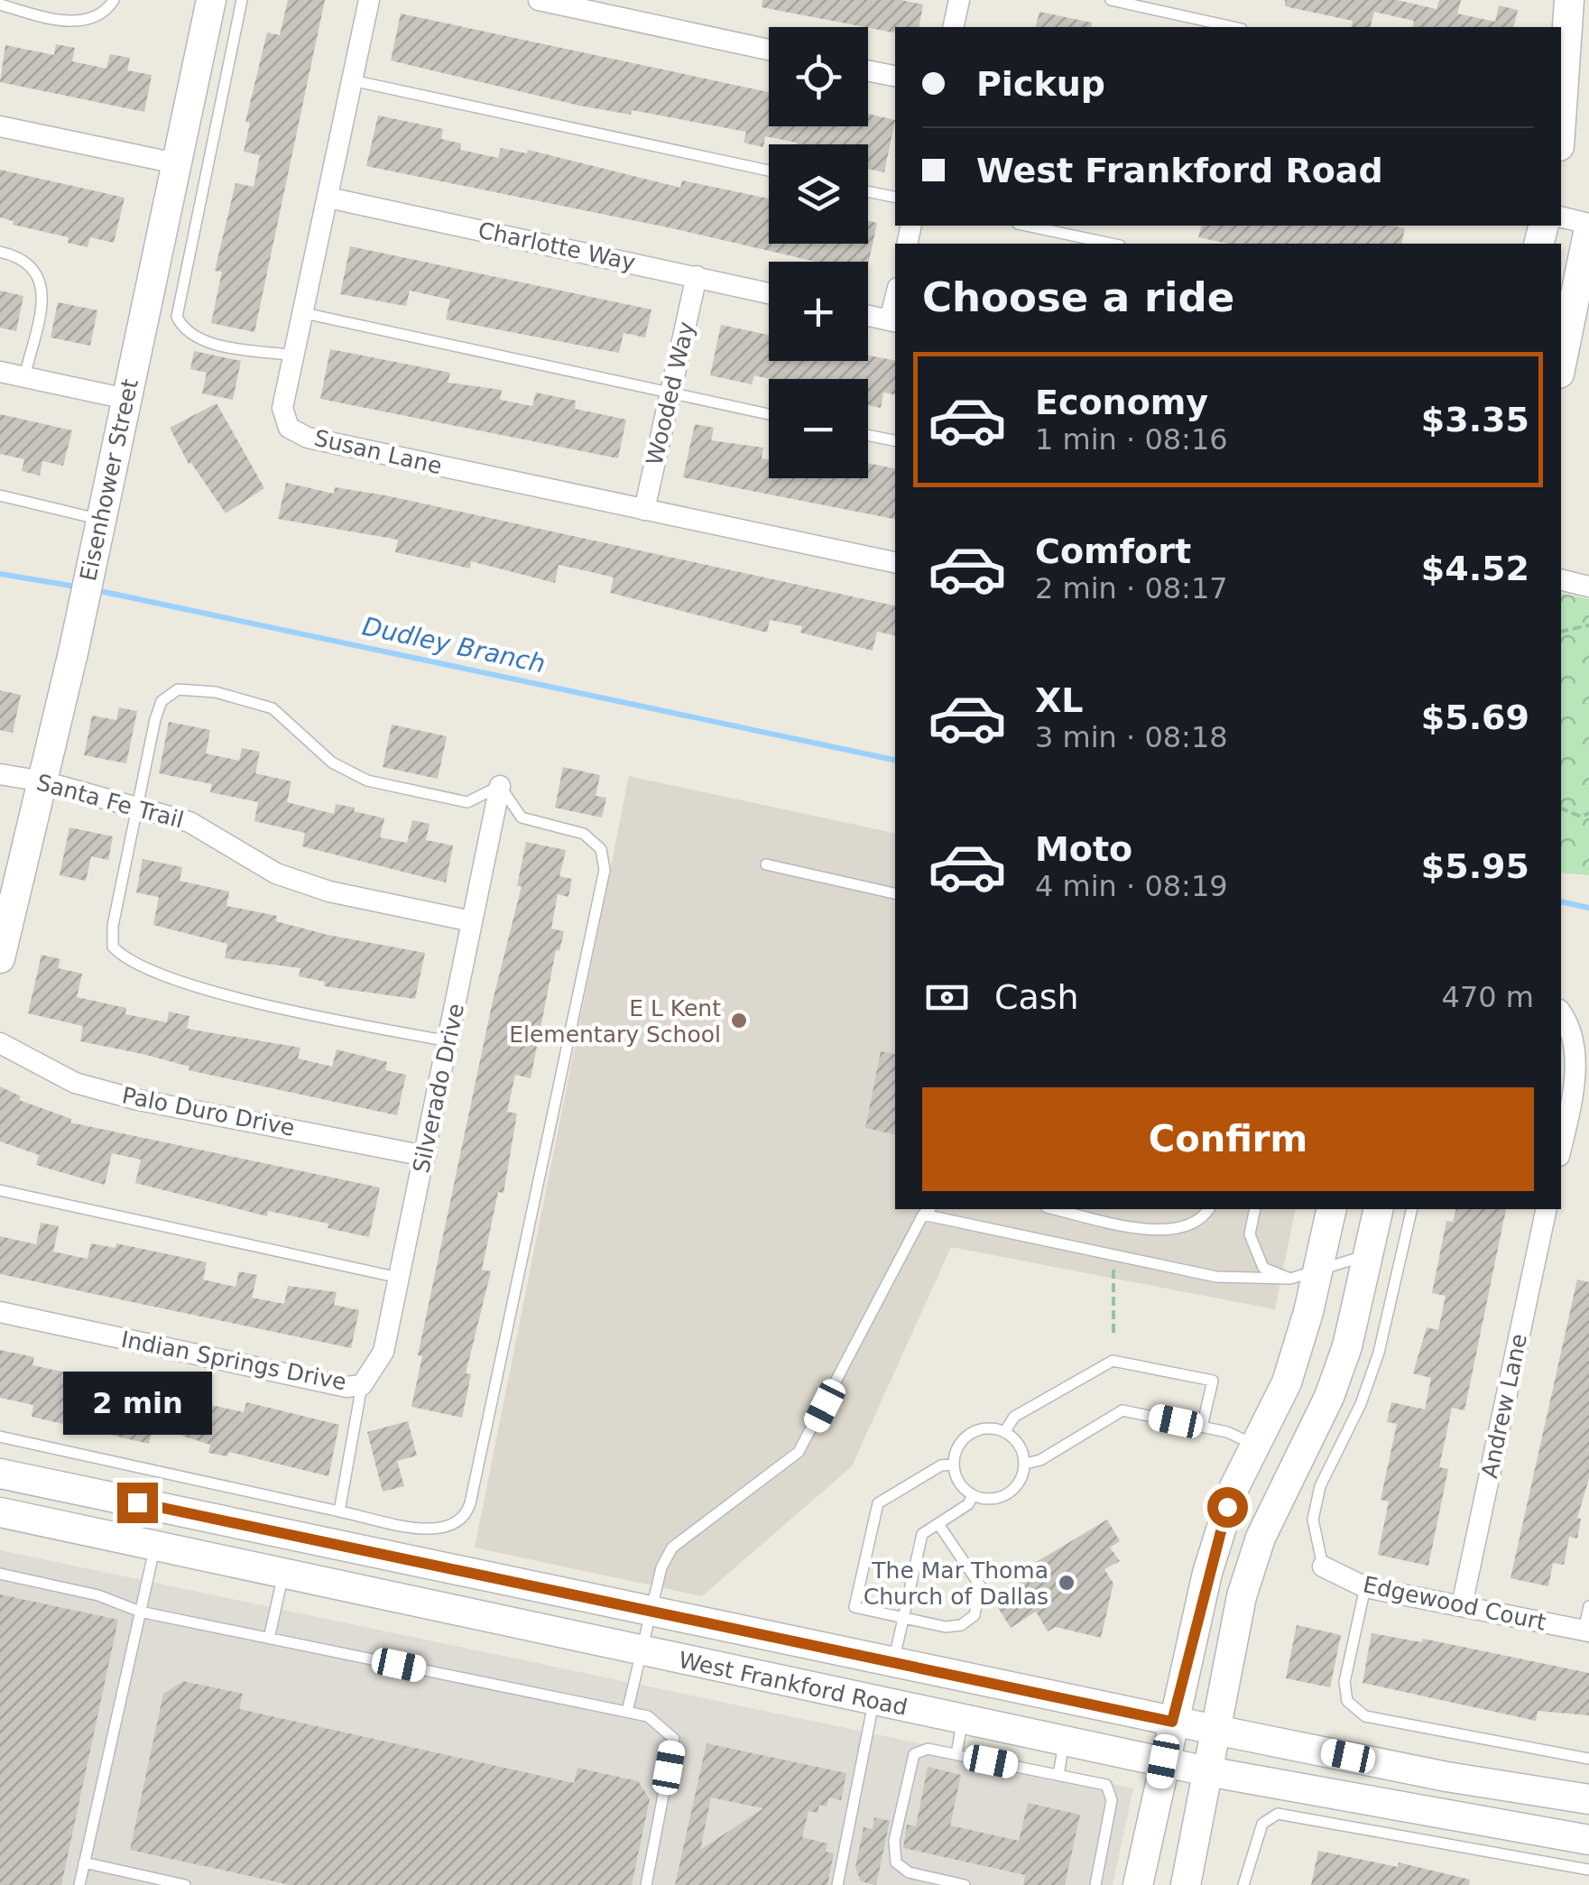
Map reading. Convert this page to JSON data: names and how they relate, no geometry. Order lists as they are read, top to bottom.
{
  "streets": {
    "main road": ["Eisenhower Street", "West Frankford Road"],
    "street": [
      "Charlotte Way",
      "Wooded Way",
      "Susan Lane",
      "Santa Fe Trail",
      "Silverado Drive",
      "Palo Duro Drive",
      "Indian Springs Drive",
      "Andrew Lane",
      "Edgewood Court"
    ]
  },
  "crossings": [
    ["Charlotte Way", "Wooded Way"],
    ["Charlotte Way", "Susan Lane"],
    ["Wooded Way", "Susan Lane"],
    ["Eisenhower Street", "Santa Fe Trail"],
    ["Santa Fe Trail", "Silverado Drive"],
    ["Silverado Drive", "Palo Duro Drive"],
    ["Silverado Drive", "Indian Springs Drive"],
    ["Andrew Lane", "Edgewood Court"]
  ],
  "water": ["Dudley Branch"],
  "places": ["E L Kent Elementary School", "The Mar Thoma Church of Dallas"],
  "page": {
    "map_buttons": ["+", "−"],
    "banner": ["Pickup", "West Frankford Road"],
    "heading": "Choose a ride",
    "list": [
      {
        "name": "Economy",
        "note": "1 min · 08:16",
        "value": "$3.35"
      },
      {
        "name": "Comfort",
        "note": "2 min · 08:17",
        "value": "$4.52"
      },
      {
        "name": "XL",
        "note": "3 min · 08:18",
        "value": "$5.69"
      },
      {
        "name": "Moto",
        "note": "4 min · 08:19",
        "value": "$5.95"
      }
    ],
    "pay": ["Cash", "470 m"],
    "buttons": "Confirm",
    "bubble": "2 min"
  }
}
